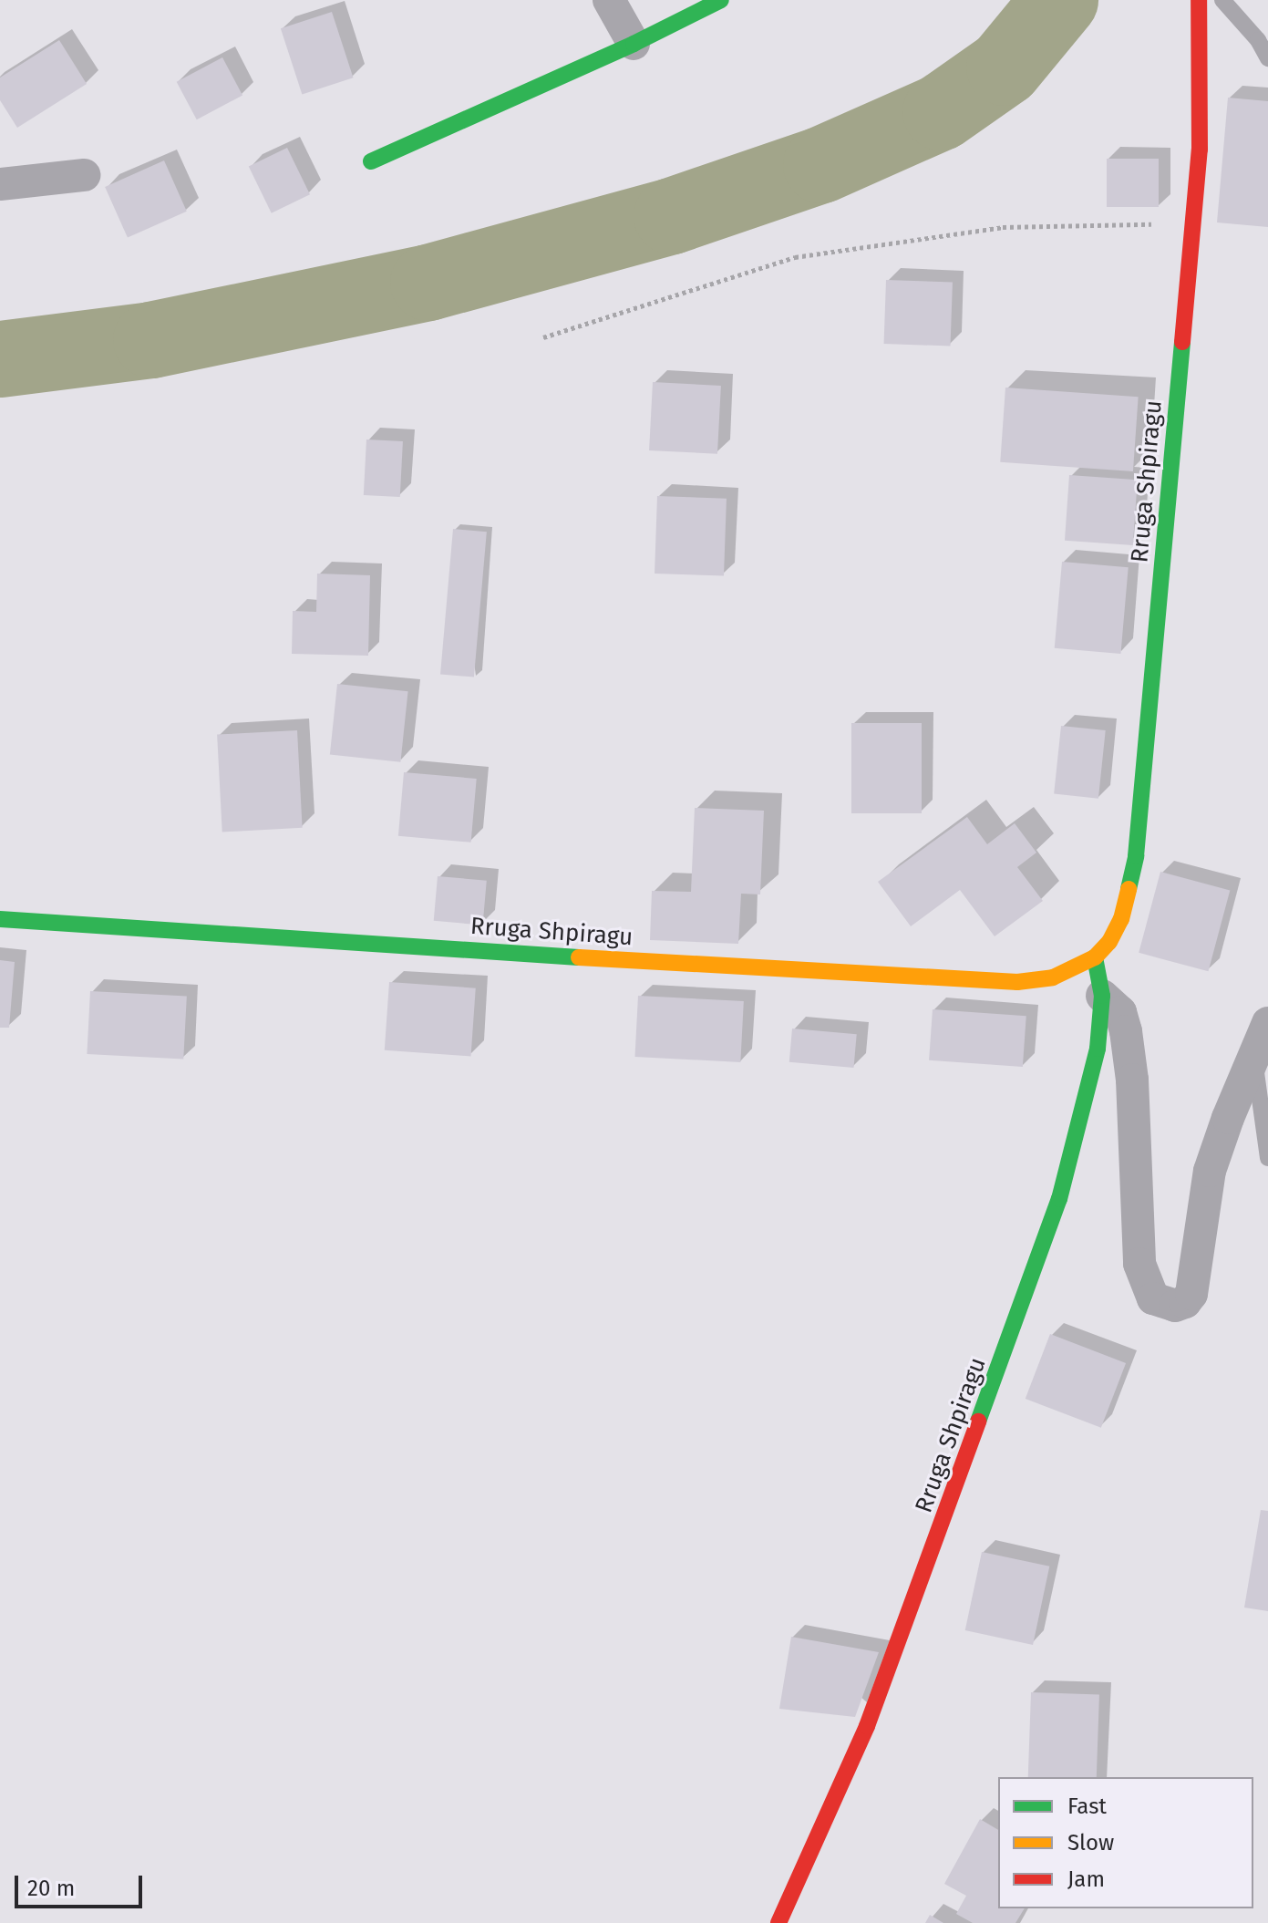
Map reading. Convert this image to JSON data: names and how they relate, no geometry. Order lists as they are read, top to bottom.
{
  "streets": {
    "street": ["Rruga Shpiragu"]
  },
  "legend": ["Fast", "Slow", "Jam"],
  "scale_bar": "20 m"
}
